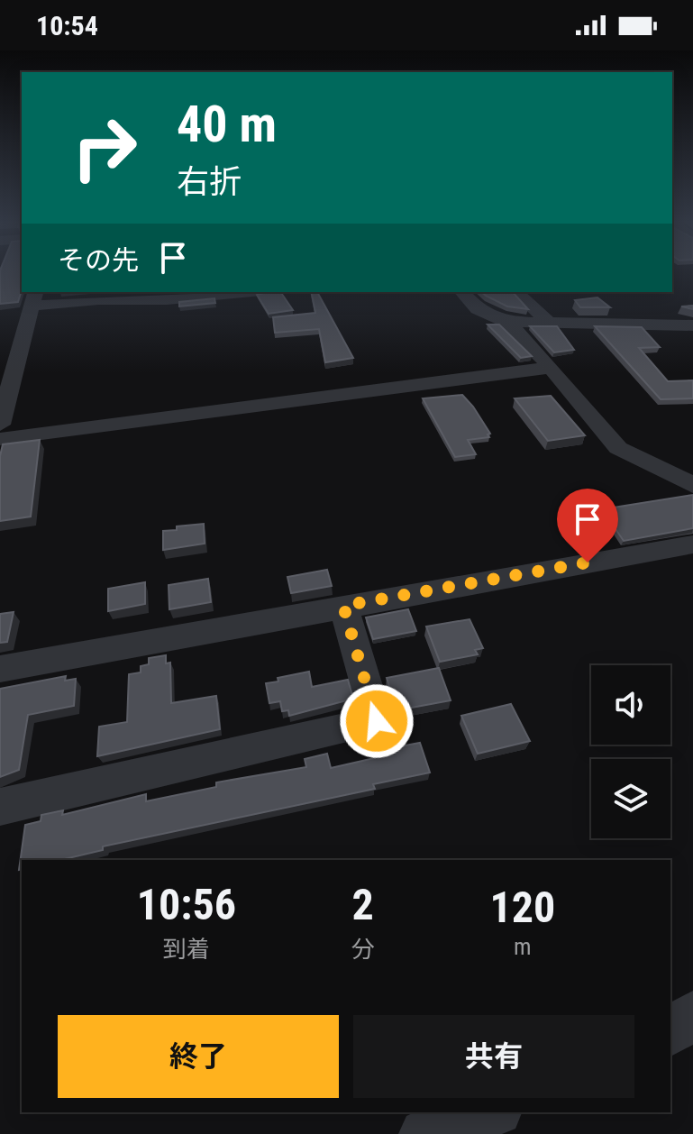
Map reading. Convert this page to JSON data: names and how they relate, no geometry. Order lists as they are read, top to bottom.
{
  "page": {
    "status": "10:54",
    "turn": ["40 m", "右折"],
    "then": "その先",
    "eta": [
      "10:56",
      "到着",
      "2",
      "分",
      "120",
      "m"
    ],
    "buttons": ["終了", "共有"]
  }
}
